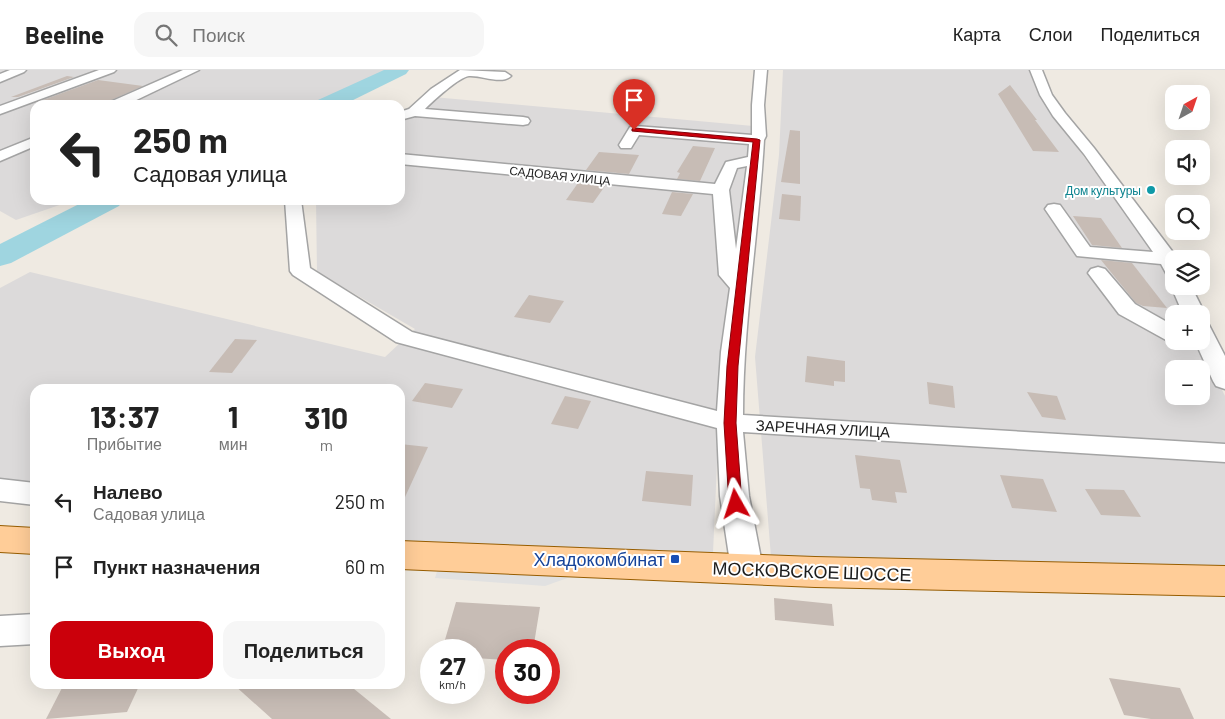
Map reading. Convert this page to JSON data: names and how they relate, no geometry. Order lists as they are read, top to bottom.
{
  "streets": {
    "main road": ["МОСКОВСКОЕ ШОССЕ"],
    "street": ["САДОВАЯ УЛИЦА", "ЗАРЕЧНАЯ УЛИЦА"]
  },
  "places": {
    "other": ["Дом культуры"],
    "transit": ["Хладокомбинат"]
  },
  "north": "top right",
  "page": {
    "header": "Beeline",
    "search": "Поиск",
    "nav": ["Карта", "Слои", "Поделиться"],
    "map_buttons": ["+", "−"],
    "turn": ["250 m", "Садовая улица"],
    "eta": [
      "13:37",
      "Прибытие",
      "1",
      "мин",
      "310",
      "m"
    ],
    "list": [
      {
        "name": "Налево",
        "note": "Садовая улица",
        "value": "250 m"
      },
      {
        "name": "Пункт назначения",
        "value": "60 m"
      }
    ],
    "buttons": ["Выход", "Поделиться"],
    "speed": "27 km/h",
    "limit": "30"
  }
}
